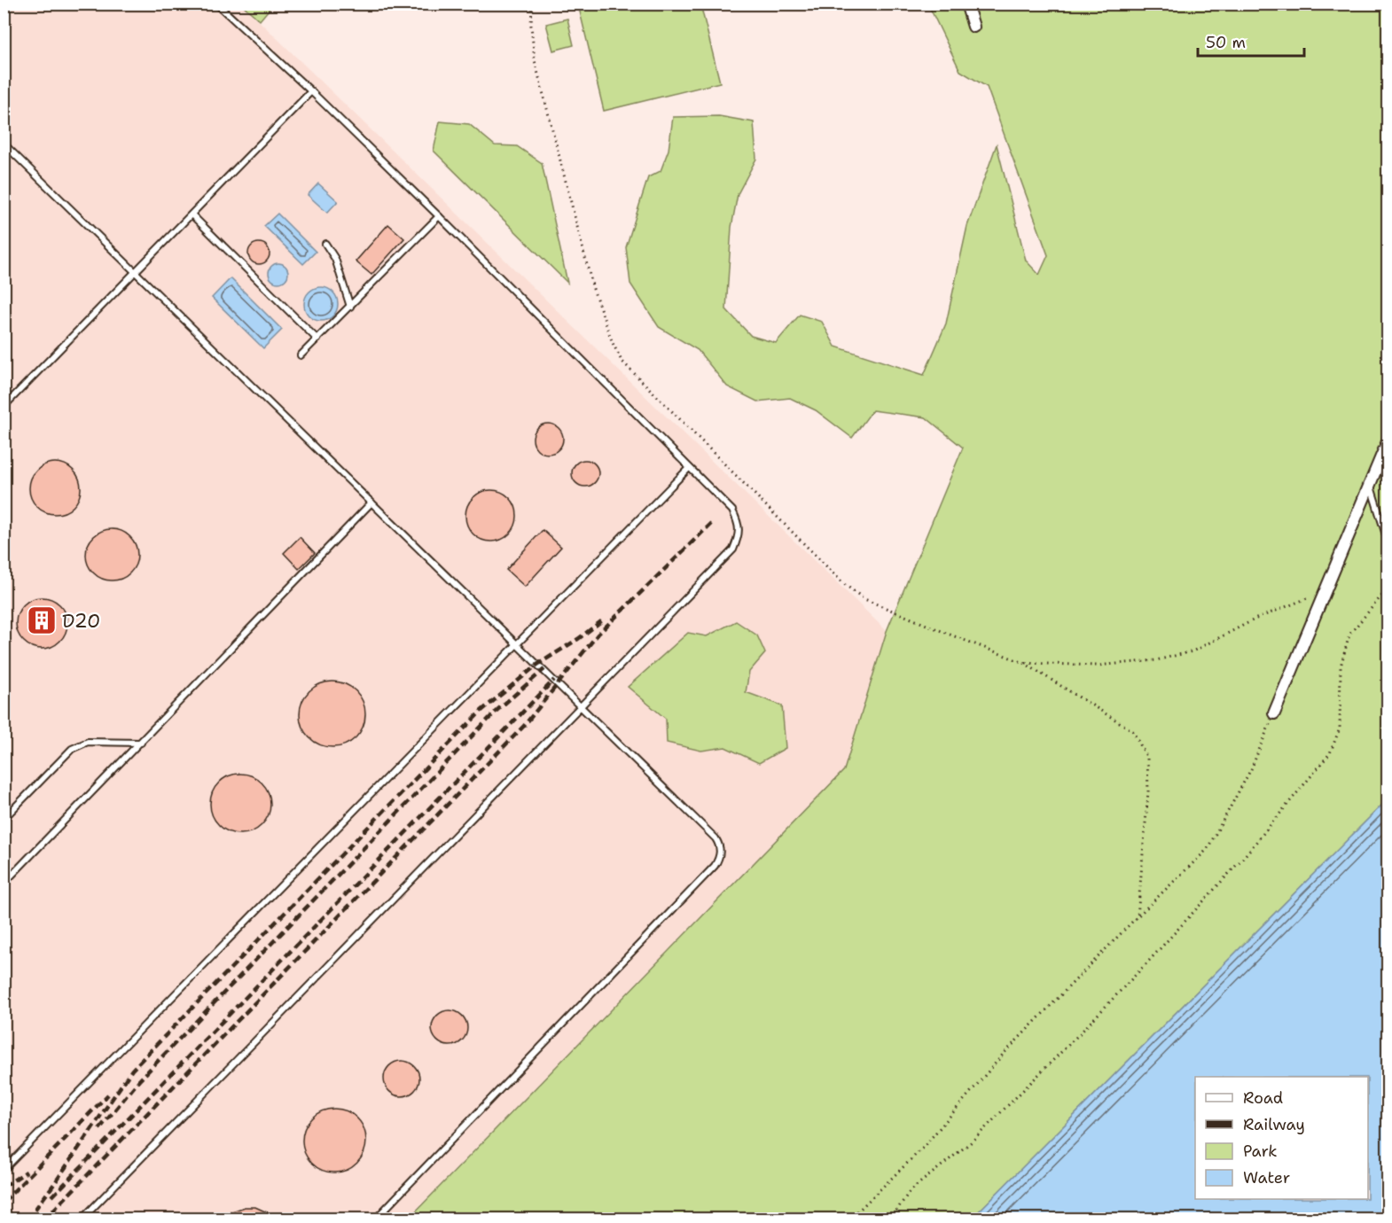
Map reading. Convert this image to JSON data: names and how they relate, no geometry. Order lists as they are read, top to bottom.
{
  "places": {
    "building": ["D20"]
  },
  "legend": [
    "Road",
    "Railway",
    "Park",
    "Water"
  ],
  "scale_bar": "50 m"
}
